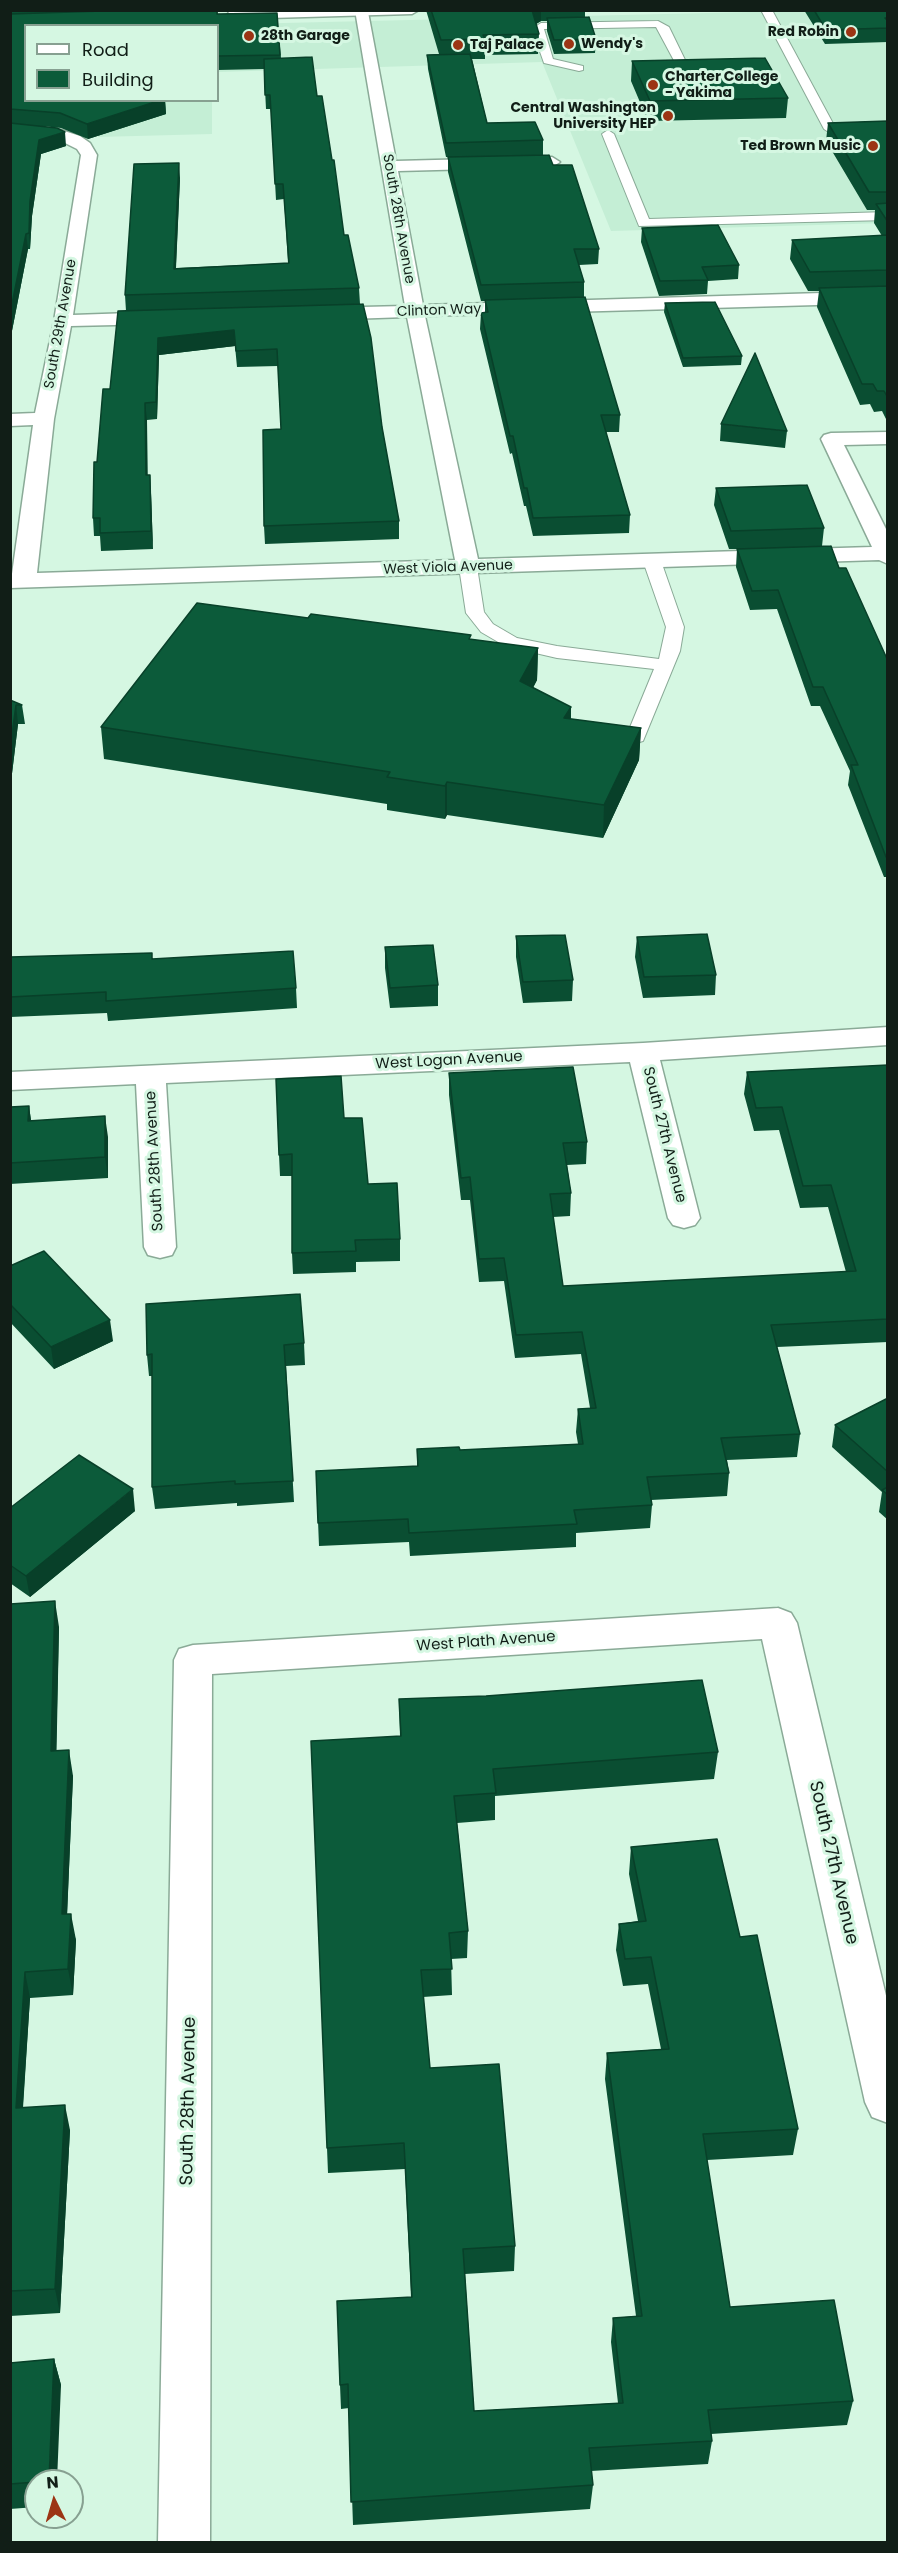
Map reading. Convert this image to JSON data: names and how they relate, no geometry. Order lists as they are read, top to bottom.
{
  "streets": {
    "street": [
      "South 28th Avenue",
      "Clinton Way",
      "South 29th Avenue",
      "West Viola Avenue",
      "West Logan Avenue",
      "South 27th Avenue",
      "West Plath Avenue"
    ]
  },
  "crossings": [
    ["South 28th Avenue", "Clinton Way"],
    ["South 28th Avenue", "West Viola Avenue"],
    ["South 28th Avenue", "West Logan Avenue"],
    ["South 28th Avenue", "West Plath Avenue"],
    ["South 29th Avenue", "West Viola Avenue"],
    ["West Logan Avenue", "South 27th Avenue"],
    ["South 27th Avenue", "West Plath Avenue"]
  ],
  "places": [
    "Red Robin",
    "28th Garage",
    "Wendy's",
    "Taj Palace",
    "Charter College - Yakima",
    "Central Washington University HEP",
    "Ted Brown Music"
  ],
  "legend": ["Road", "Building"],
  "north": "top"
}
